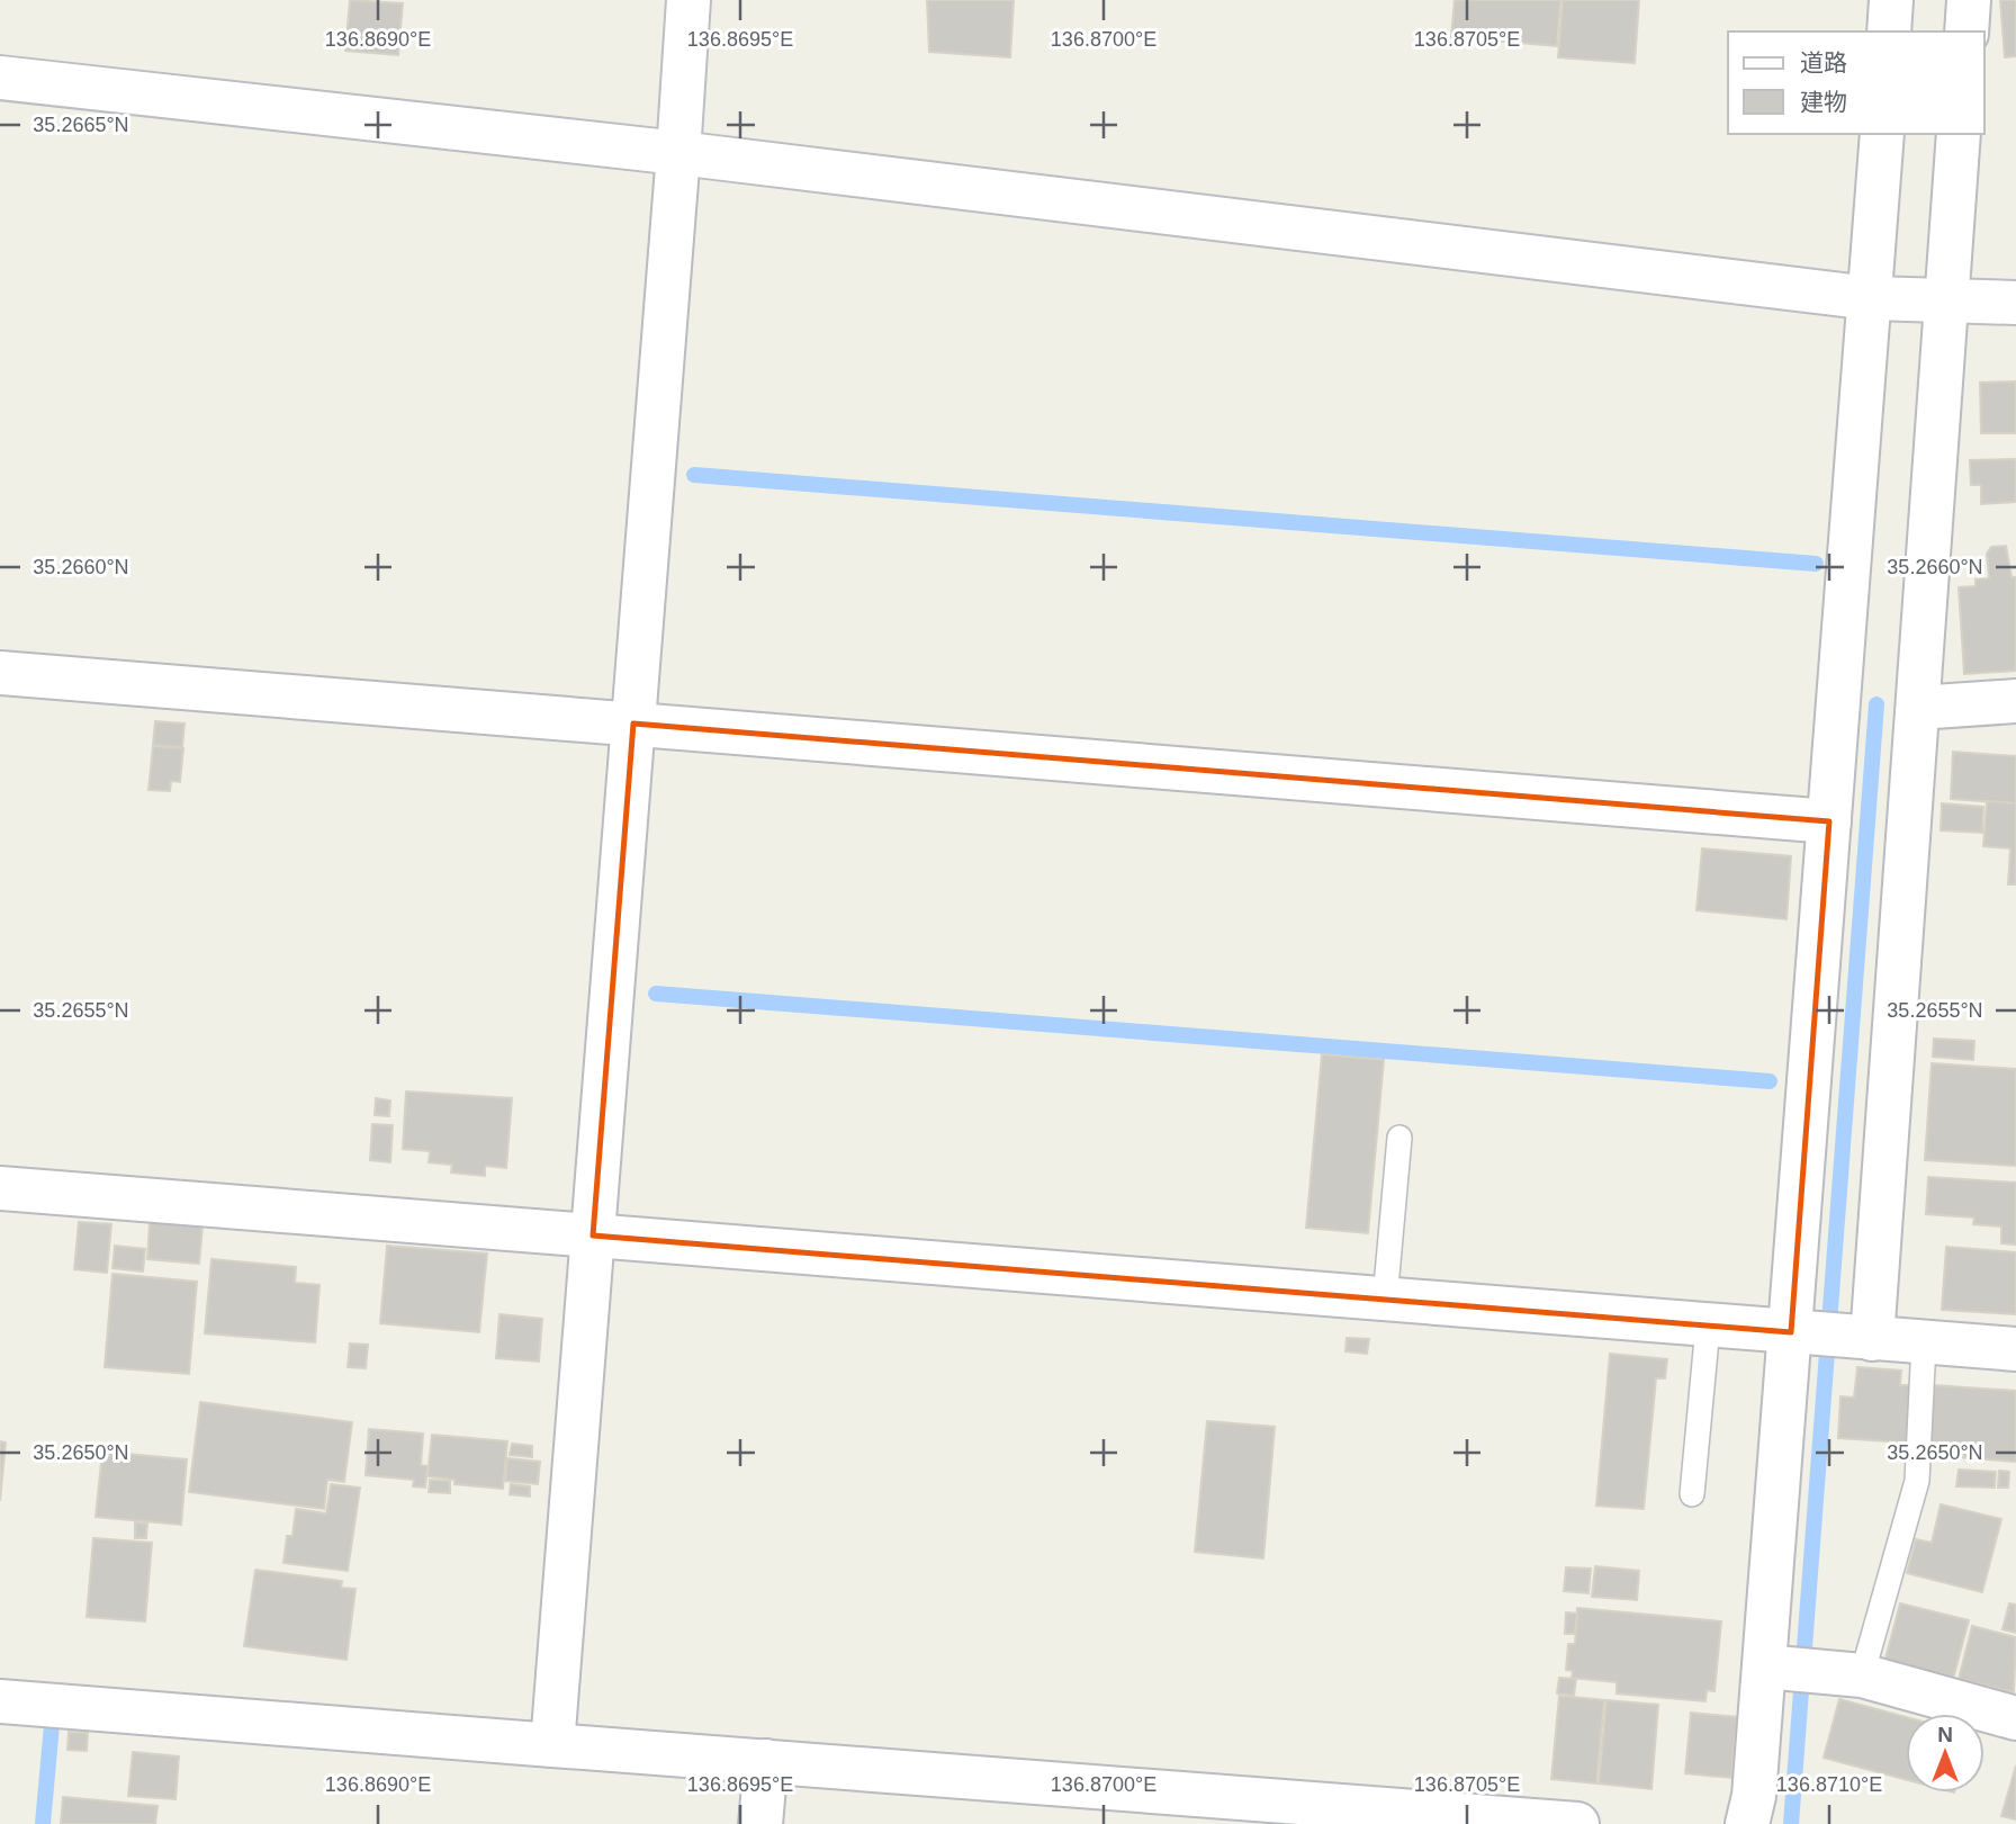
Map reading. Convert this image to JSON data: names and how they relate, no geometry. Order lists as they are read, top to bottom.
{
  "legend": ["道路", "建物"],
  "north": "top",
  "coordinates": [
    "136.8690°E",
    "136.8695°E",
    "136.8700°E",
    "136.8705°E",
    "35.2665°N",
    "35.2660°N",
    "35.2655°N",
    "35.2650°N",
    "136.8710°E"
  ]
}
